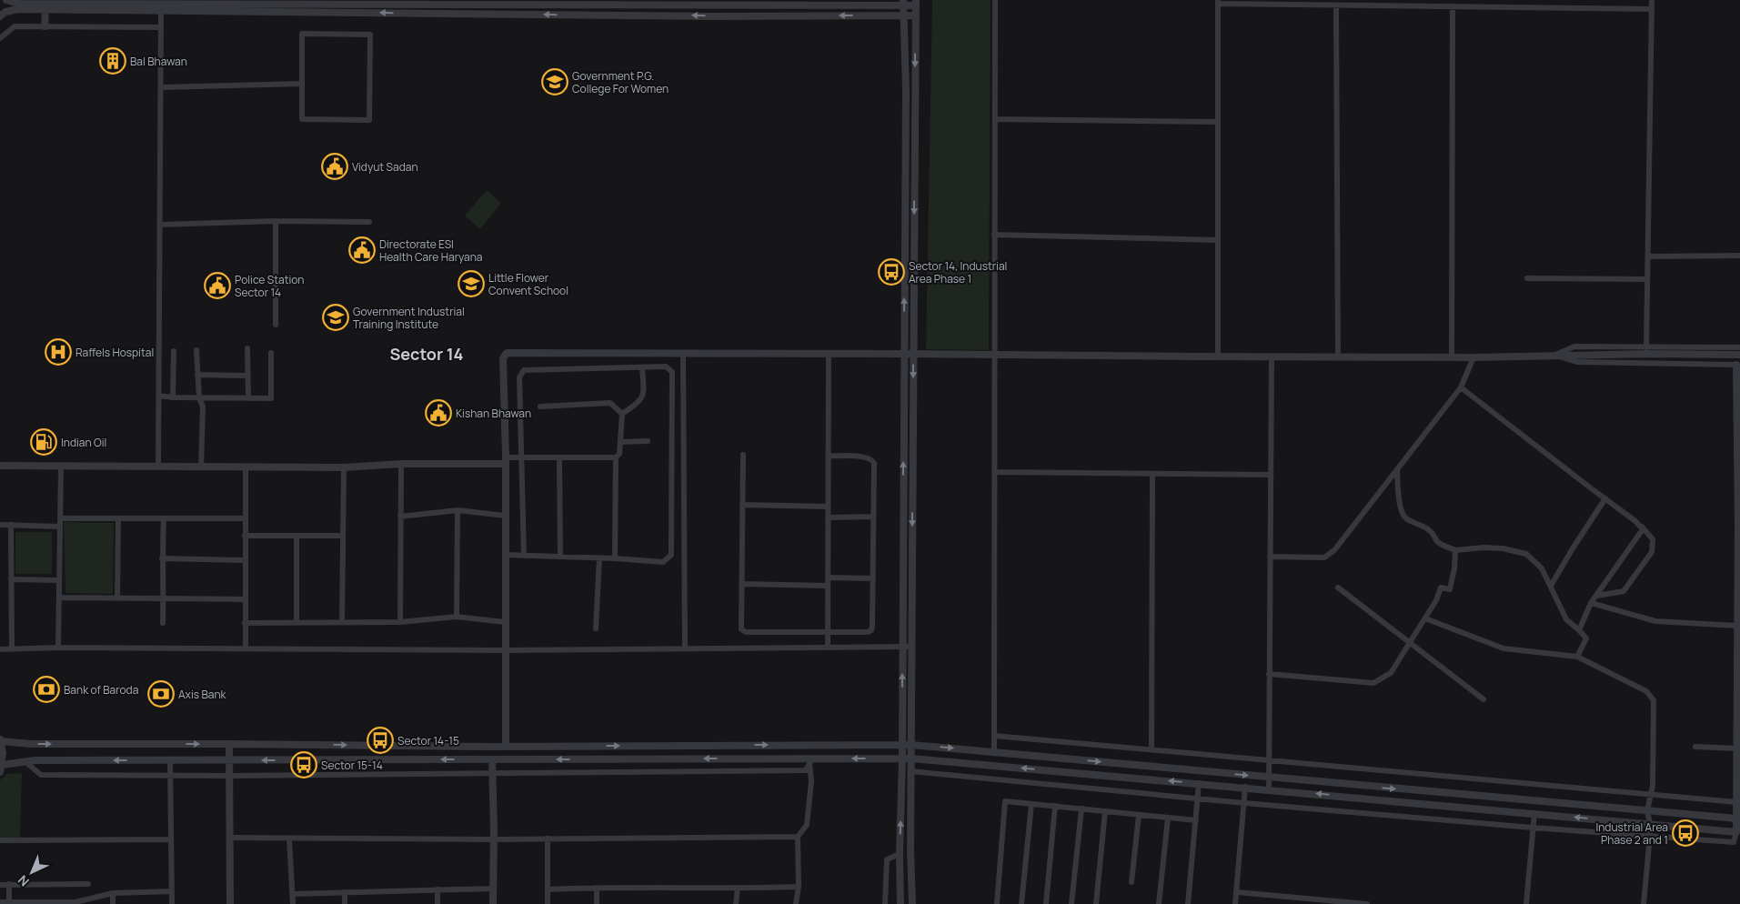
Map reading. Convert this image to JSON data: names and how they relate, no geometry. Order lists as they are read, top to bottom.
{
  "districts": ["Sector 14"],
  "places": {
    "building": ["Bal Bhawan"],
    "school or university": ["Government P.G. College For Women", "Little Flower Convent School", "Government Industrial Training Institute"],
    "public building": [
      "Vidyut Sadan",
      "Directorate ESI Health Care Haryana",
      "Police Station Sector 14",
      "Kishan Bhawan"
    ],
    "bus stop": [
      "Sector 14, Industrial Area Phase 1",
      "Sector 14-15",
      "Sector 15-14",
      "Industrial Area Phase 2 and 1"
    ],
    "hospital": ["Raffels Hospital"],
    "fuel station": ["Indian Oil"],
    "bank": ["Bank of Baroda", "Axis Bank"]
  },
  "north": "bottom left"
}
